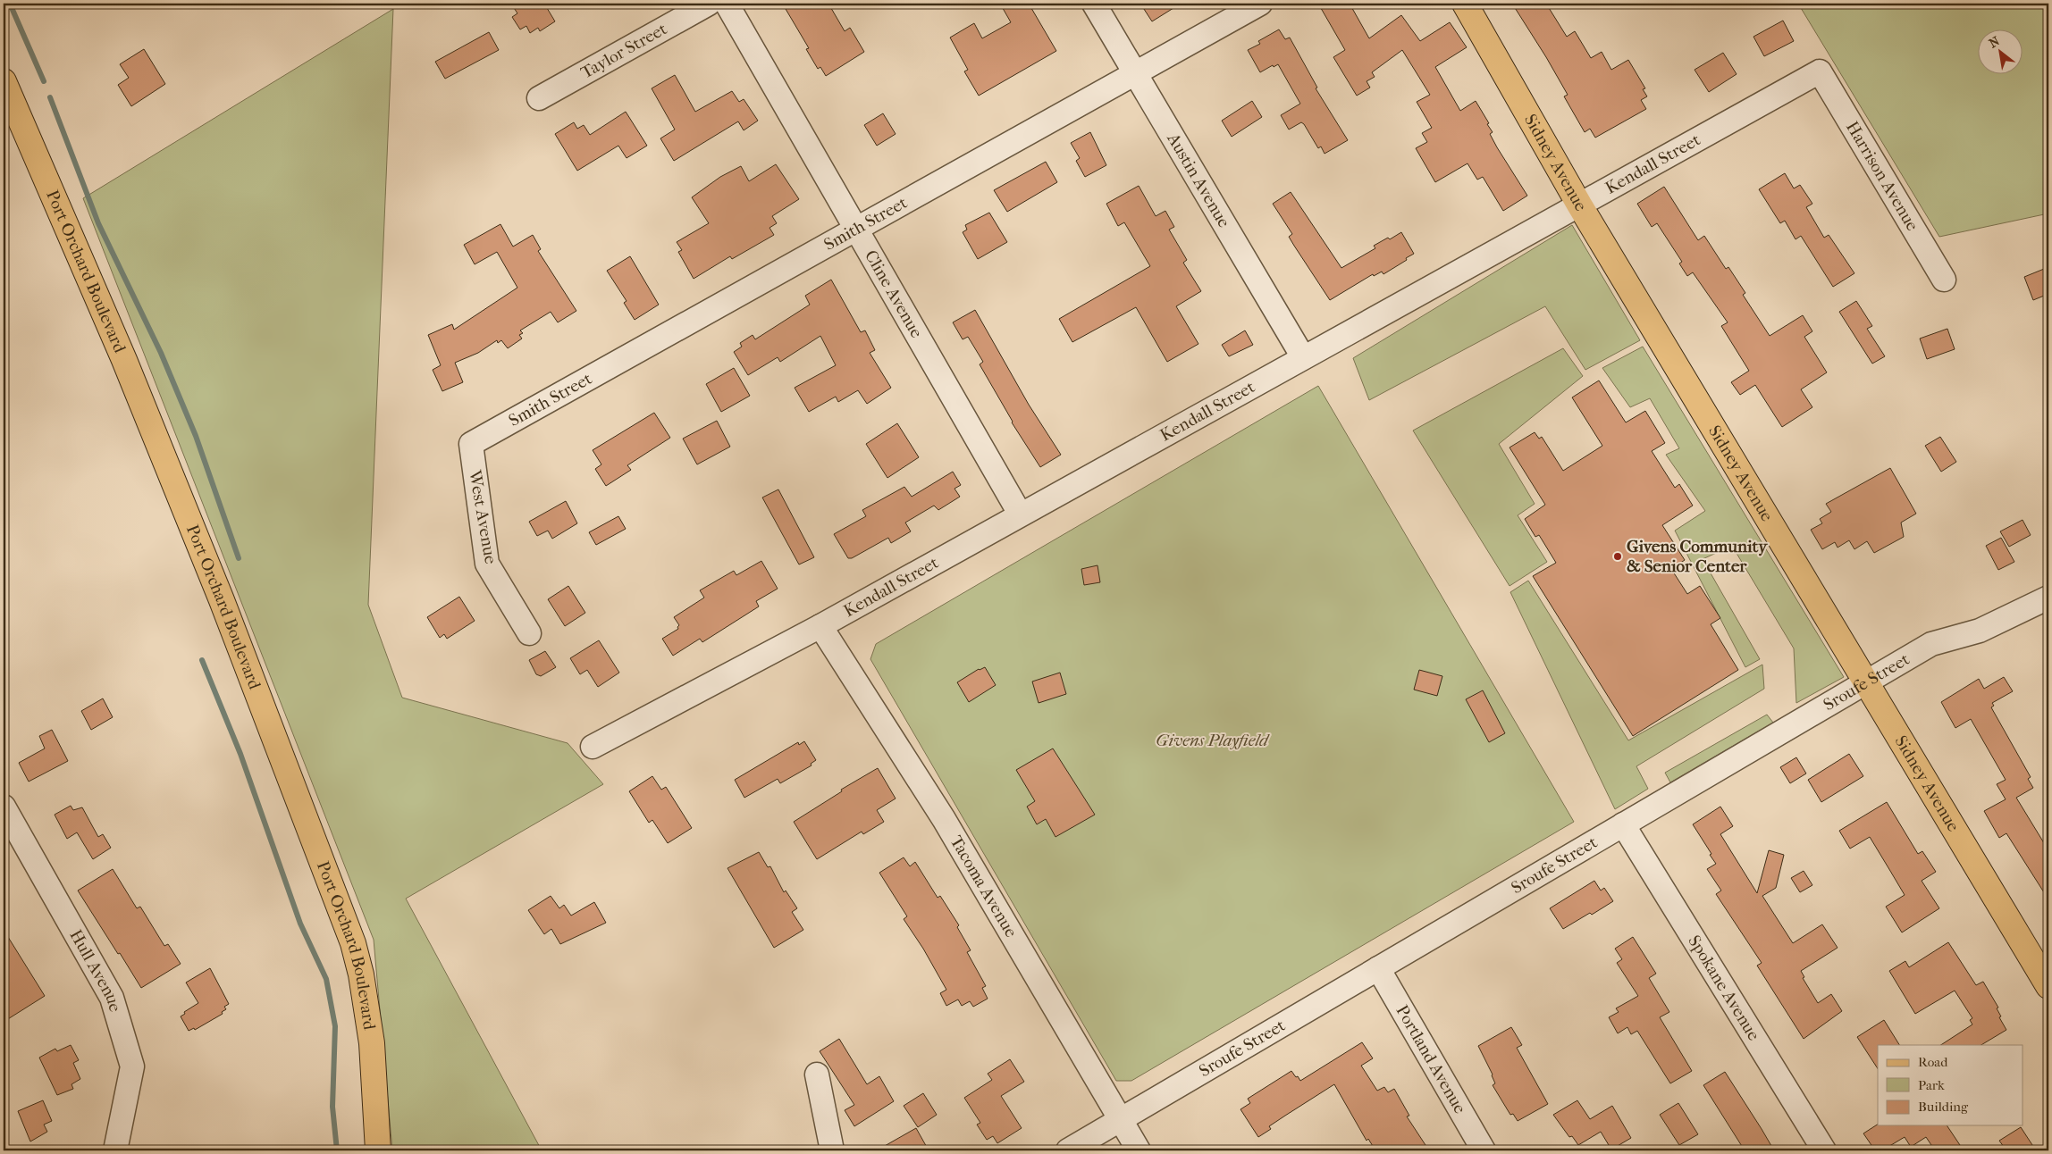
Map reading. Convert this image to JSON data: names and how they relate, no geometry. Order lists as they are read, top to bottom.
{
  "streets": {
    "main road": ["Sidney Avenue", "Port Orchard Boulevard"],
    "street": [
      "Taylor Street",
      "Kendall Street",
      "Harrison Avenue",
      "Austin Avenue",
      "Smith Street",
      "Cline Avenue",
      "West Avenue",
      "Sroufe Street",
      "Tacoma Avenue",
      "Hull Avenue",
      "Spokane Avenue",
      "Portland Avenue"
    ]
  },
  "crossings": [
    ["Sidney Avenue", "Kendall Street"],
    ["Sidney Avenue", "Sroufe Street"],
    ["Kendall Street", "Harrison Avenue"],
    ["Kendall Street", "Austin Avenue"],
    ["Kendall Street", "Cline Avenue"],
    ["Kendall Street", "Tacoma Avenue"],
    ["Austin Avenue", "Smith Street"],
    ["Smith Street", "Cline Avenue"],
    ["Smith Street", "West Avenue"],
    ["Sroufe Street", "Tacoma Avenue"],
    ["Sroufe Street", "Spokane Avenue"],
    ["Sroufe Street", "Portland Avenue"]
  ],
  "parks": ["Givens Playfield"],
  "places": ["Givens Community & Senior Center"],
  "legend": ["Road", "Park", "Building"],
  "north": "top left"
}
